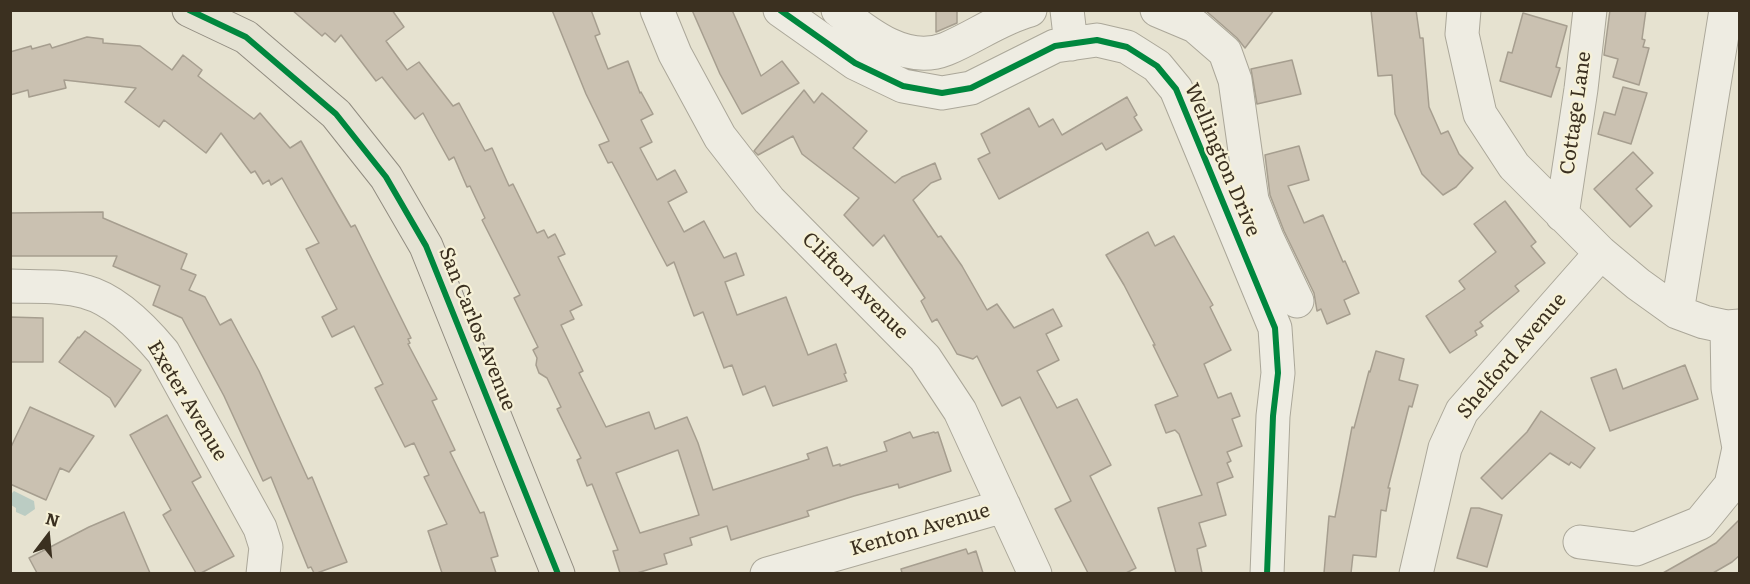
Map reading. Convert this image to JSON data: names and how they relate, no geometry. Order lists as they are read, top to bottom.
{
  "streets": {
    "main road": ["San Carlos Avenue"],
    "street": [
      "Cottage Lane",
      "Wellington Drive",
      "Clifton Avenue",
      "Shelford Avenue",
      "Exeter Avenue",
      "Kenton Avenue"
    ]
  },
  "crossings": [
    ["Clifton Avenue", "Kenton Avenue"]
  ],
  "north": "top"
}
